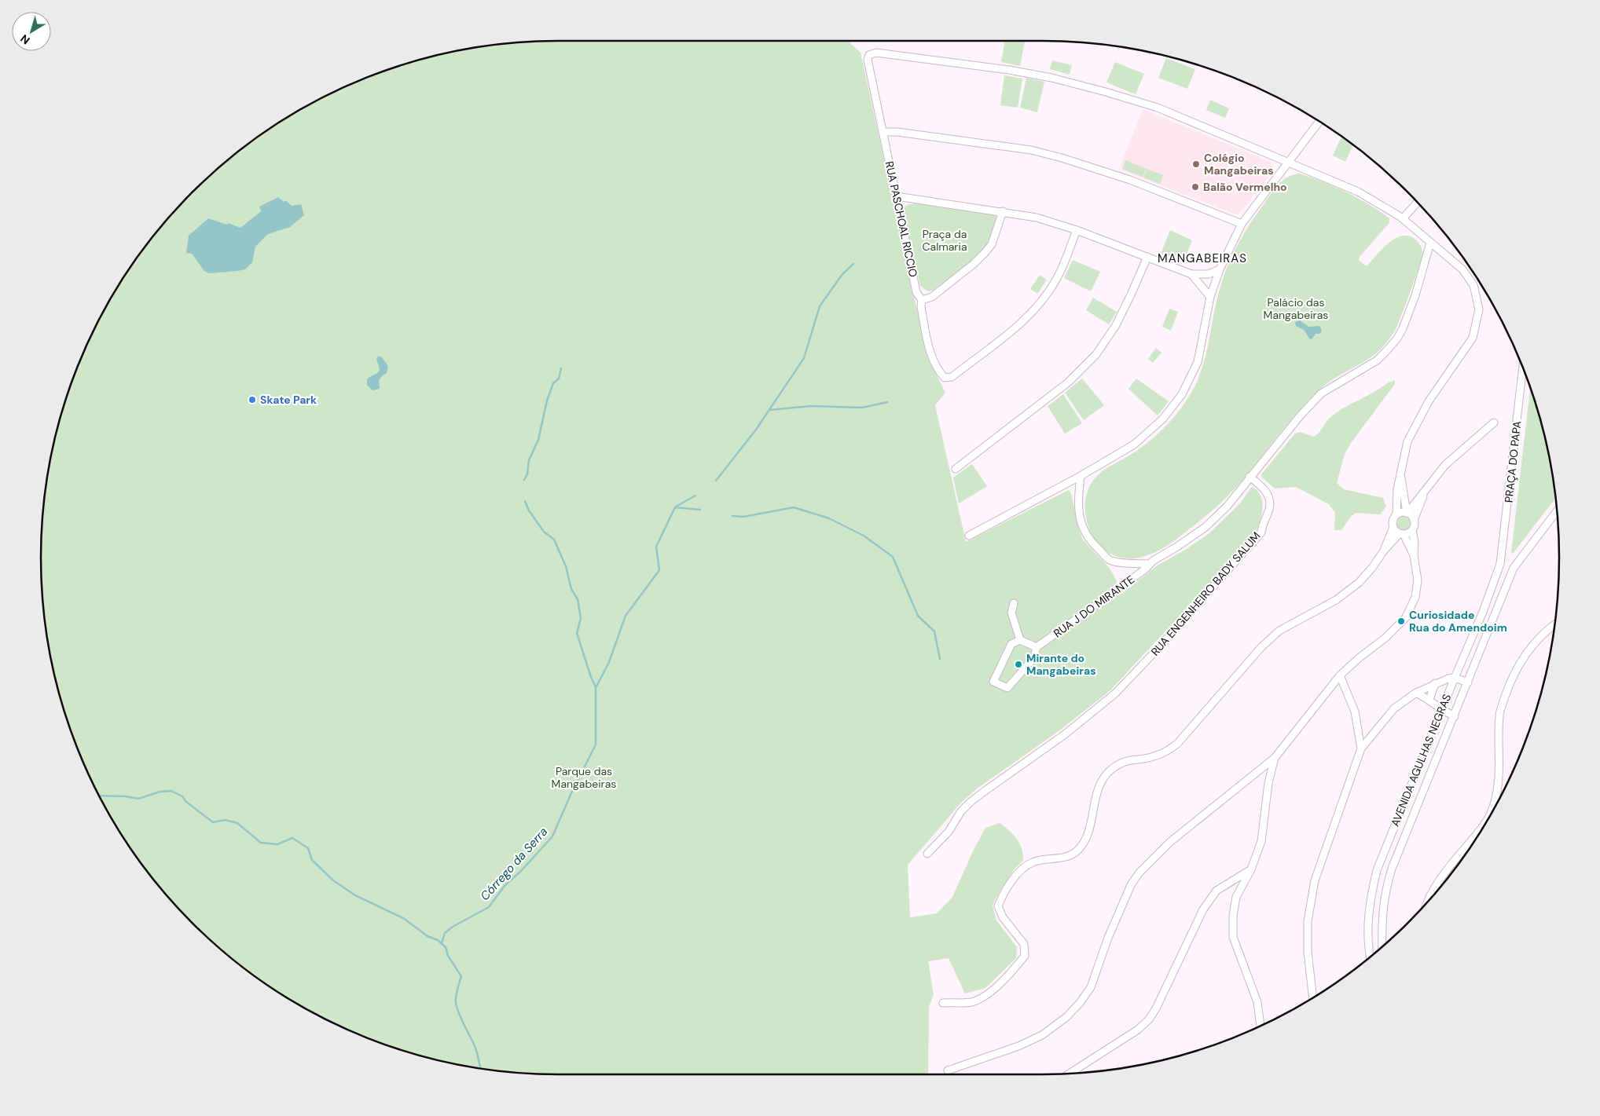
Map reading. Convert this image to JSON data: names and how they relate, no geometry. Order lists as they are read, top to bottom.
{
  "streets": {
    "street": [
      "RUA PASCHOAL RICCIO",
      "PRAÇA DO PAPA",
      "RUA ENGENHEIRO BADY SALUM",
      "RUA J DO MIRANTE",
      "AVENIDA AGULHAS NEGRAS"
    ]
  },
  "crossings": [
    ["PRAÇA DO PAPA", "AVENIDA AGULHAS NEGRAS"],
    ["RUA ENGENHEIRO BADY SALUM", "RUA J DO MIRANTE"]
  ],
  "districts": ["MANGABEIRAS"],
  "water": ["Córrego da Serra"],
  "parks": ["Praça da Calmaria", "Palácio das Mangabeiras", "Parque das Mangabeiras"],
  "places": [
    "Colégio Mangabeiras",
    "Balão Vermelho",
    "Skate Park",
    "Curiosidade Rua do Amendoim",
    "Mirante do Mangabeiras"
  ],
  "north": "bottom left"
}
